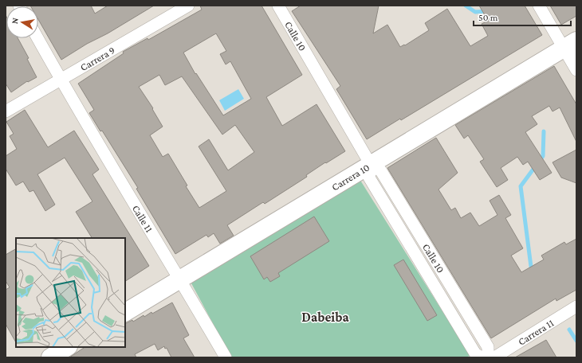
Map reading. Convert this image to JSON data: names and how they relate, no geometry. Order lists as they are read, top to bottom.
{
  "streets": {
    "main road": ["Carrera 10"],
    "street": [
      "Calle 10",
      "Carrera 9",
      "Calle 11",
      "Carrera 11"
    ]
  },
  "crossings": [
    ["Calle 10", "Carrera 10"],
    ["Carrera 9", "Calle 11"],
    ["Carrera 10", "Calle 11"]
  ],
  "districts": ["Dabeiba"],
  "scale_bar": "50 m",
  "north": "left"
}
